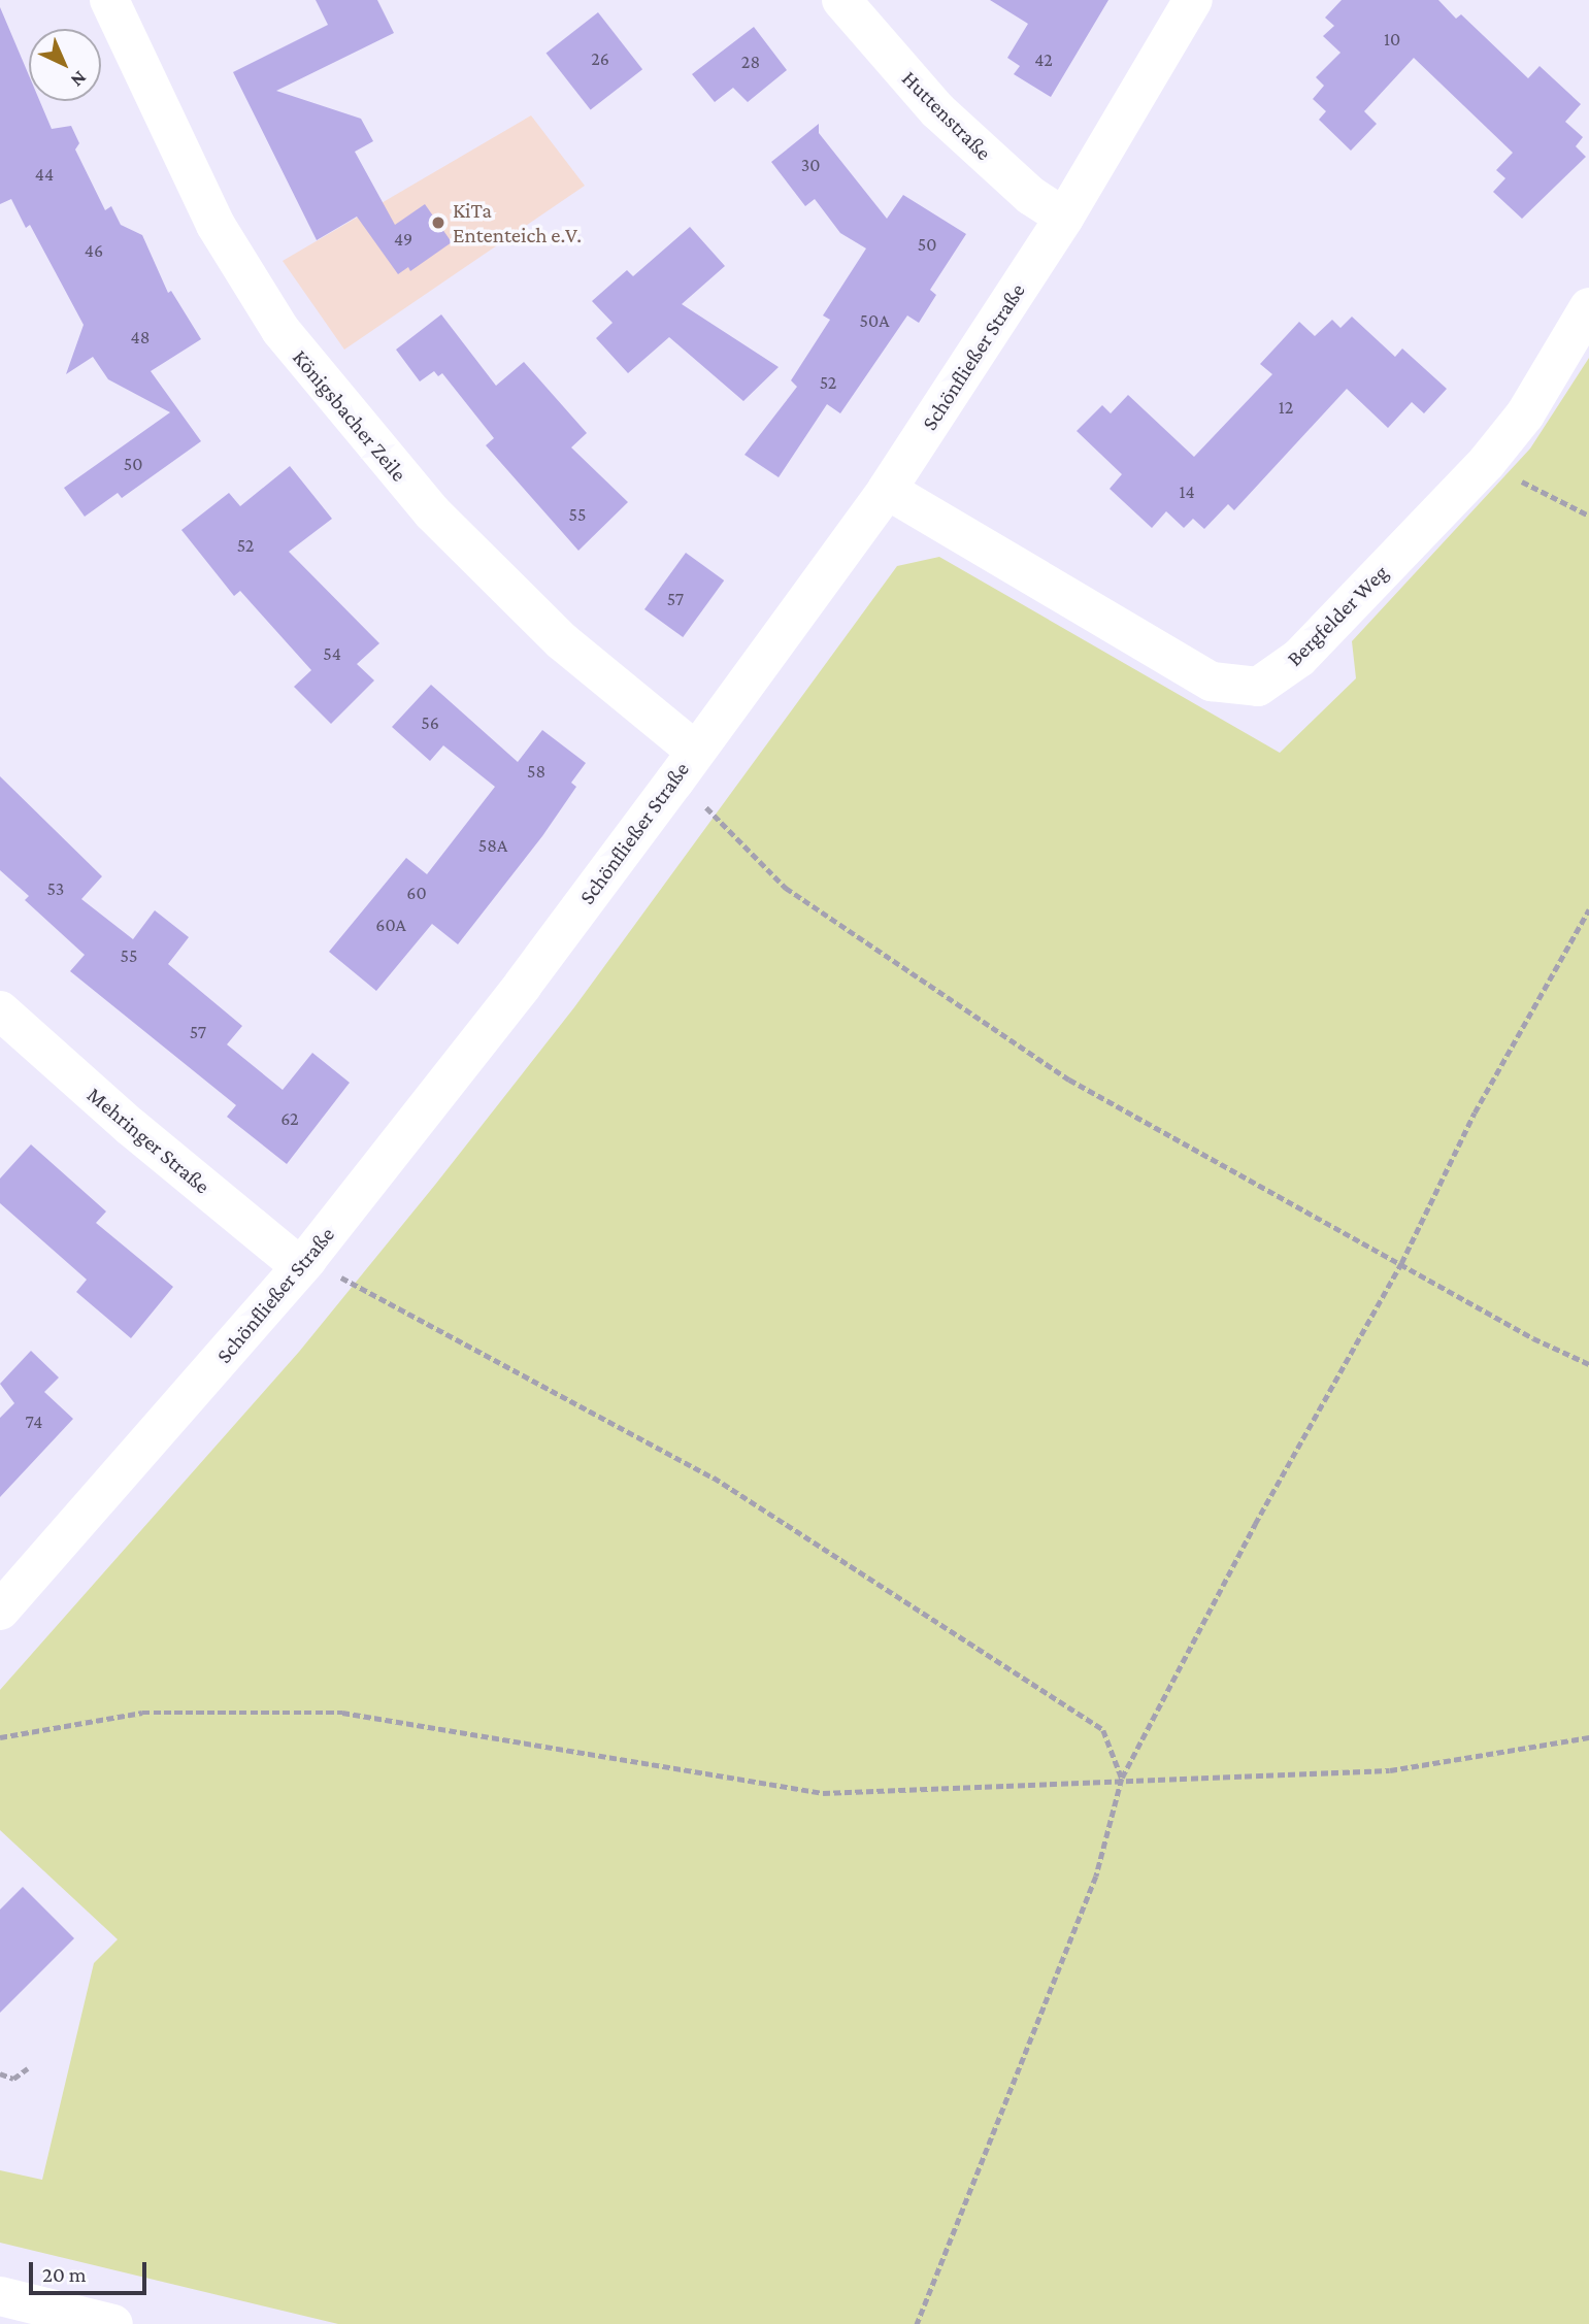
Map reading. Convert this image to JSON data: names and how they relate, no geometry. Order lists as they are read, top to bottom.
{
  "streets": {
    "street": [
      "Huttenstraße",
      "Schönfließer Straße",
      "Königsbacher Zeile",
      "Bergfelder Weg",
      "Mehringer Straße"
    ]
  },
  "crossings": [
    ["Huttenstraße", "Schönfließer Straße"],
    ["Schönfließer Straße", "Königsbacher Zeile"],
    ["Schönfließer Straße", "Bergfelder Weg"],
    ["Schönfließer Straße", "Mehringer Straße"]
  ],
  "places": ["KiTa Ententeich e.V."],
  "house_numbers": [
    "10",
    "26",
    "42",
    "28",
    "30",
    "44",
    "49",
    "50",
    "46",
    "50A",
    "48",
    "52",
    "12",
    "50",
    "14",
    "55",
    "52",
    "57",
    "54",
    "56",
    "58",
    "58A",
    "53",
    "60",
    "60A",
    "55",
    "57",
    "62",
    "74"
  ],
  "scale_bar": "20 m",
  "north": "bottom right"
}
